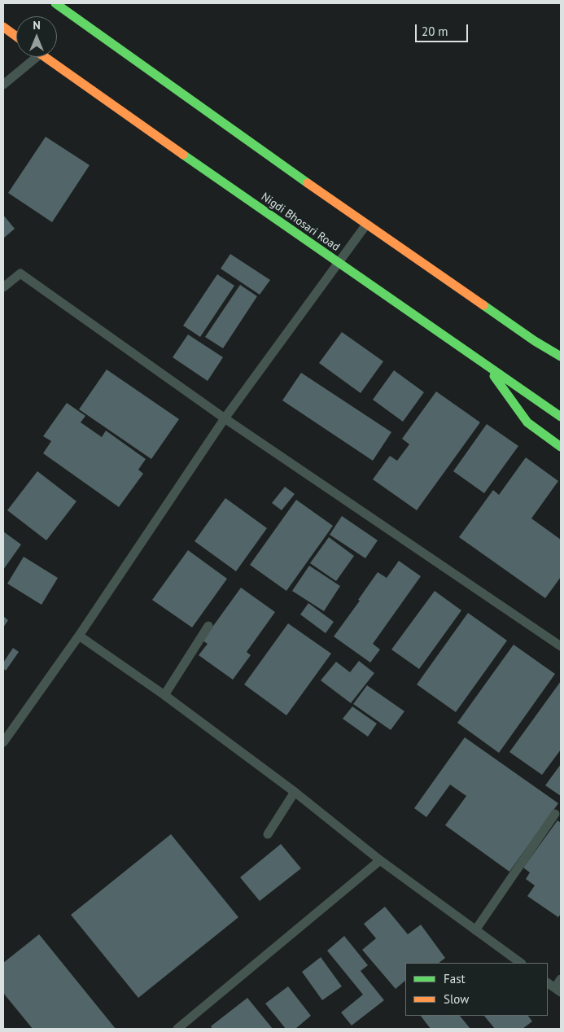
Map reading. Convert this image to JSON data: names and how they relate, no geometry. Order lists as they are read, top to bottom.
{
  "streets": {
    "main road": ["Nigdi Bhosari Road"]
  },
  "legend": ["Fast", "Slow"],
  "scale_bar": "20 m",
  "north": "top"
}
